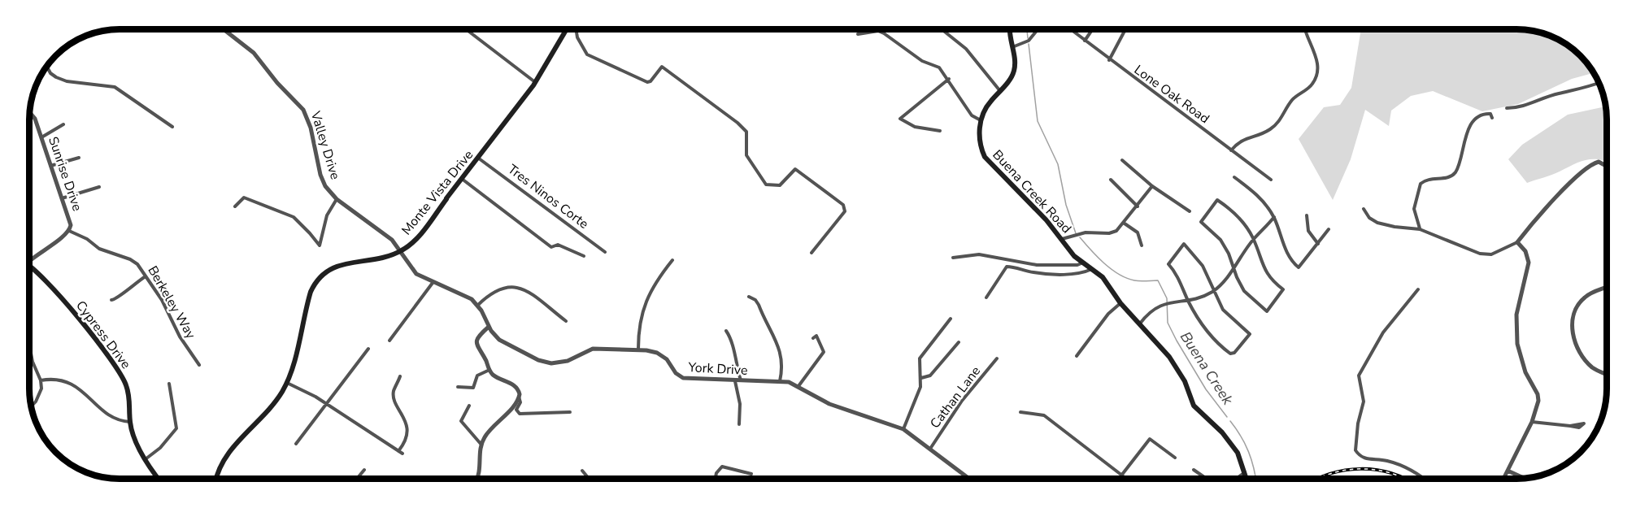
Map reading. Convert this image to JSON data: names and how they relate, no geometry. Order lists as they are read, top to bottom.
{
  "streets": {
    "main road": ["Buena Creek Road", "Monte Vista Drive", "Cypress Drive"],
    "street": [
      "Lone Oak Road",
      "Valley Drive",
      "Sunrise Drive",
      "Tres Ninos Corte",
      "Berkeley Way",
      "York Drive",
      "Cathan Lane"
    ]
  },
  "crossings": [
    ["Valley Drive", "Monte Vista Drive"],
    ["Valley Drive", "York Drive"],
    ["Sunrise Drive", "Berkeley Way"],
    ["Monte Vista Drive", "Tres Ninos Corte"],
    ["Monte Vista Drive", "York Drive"],
    ["York Drive", "Cathan Lane"]
  ],
  "water": ["Buena Creek"]
}
